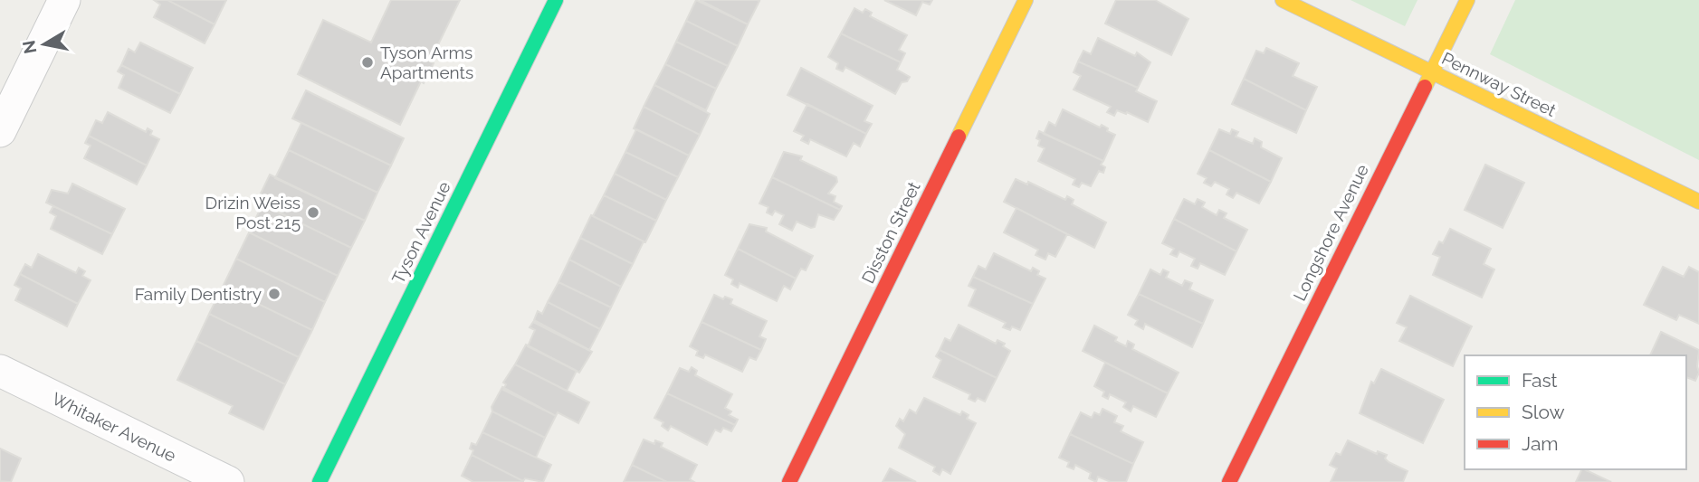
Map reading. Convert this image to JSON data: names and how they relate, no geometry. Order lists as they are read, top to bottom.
{
  "streets": {
    "street": [
      "Pennway Street",
      "Tyson Avenue",
      "Disston Street",
      "Longshore Avenue",
      "Whitaker Avenue"
    ]
  },
  "crossings": [
    ["Pennway Street", "Longshore Avenue"]
  ],
  "places": ["Tyson Arms Apartments", "Drizin Weiss Post 215", "Family Dentistry"],
  "legend": ["Fast", "Slow", "Jam"],
  "north": "left"
}
